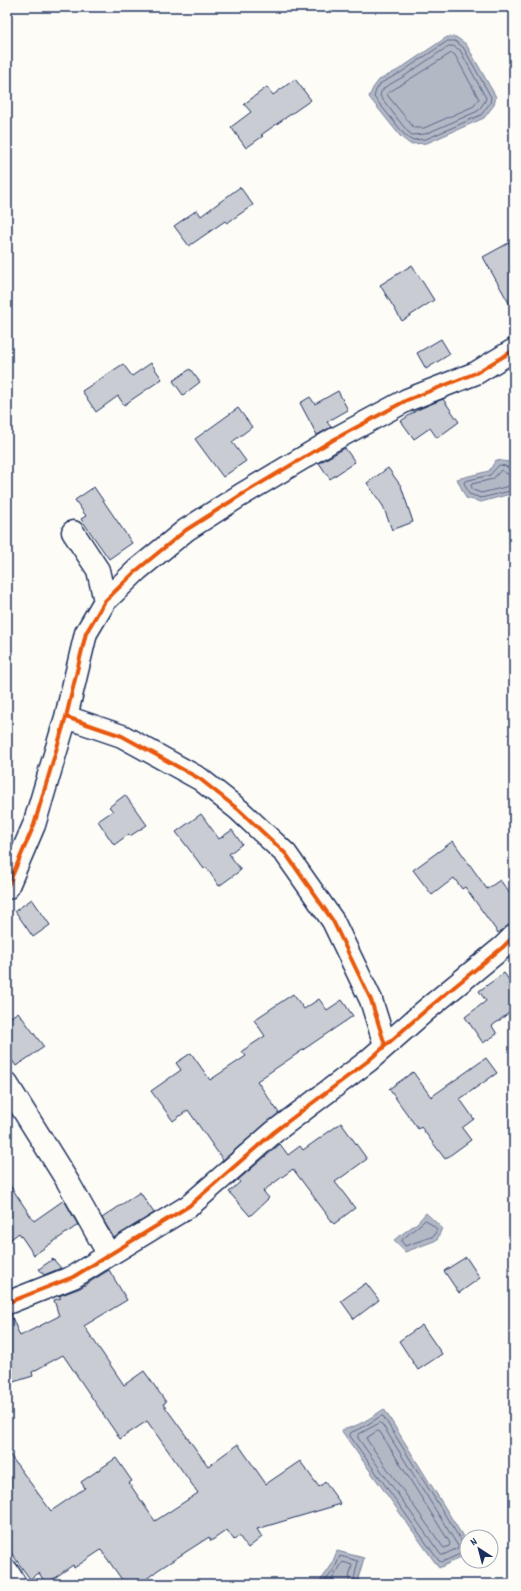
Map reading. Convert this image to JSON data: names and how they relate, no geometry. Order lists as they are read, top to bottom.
{
  "north": "top left"
}
